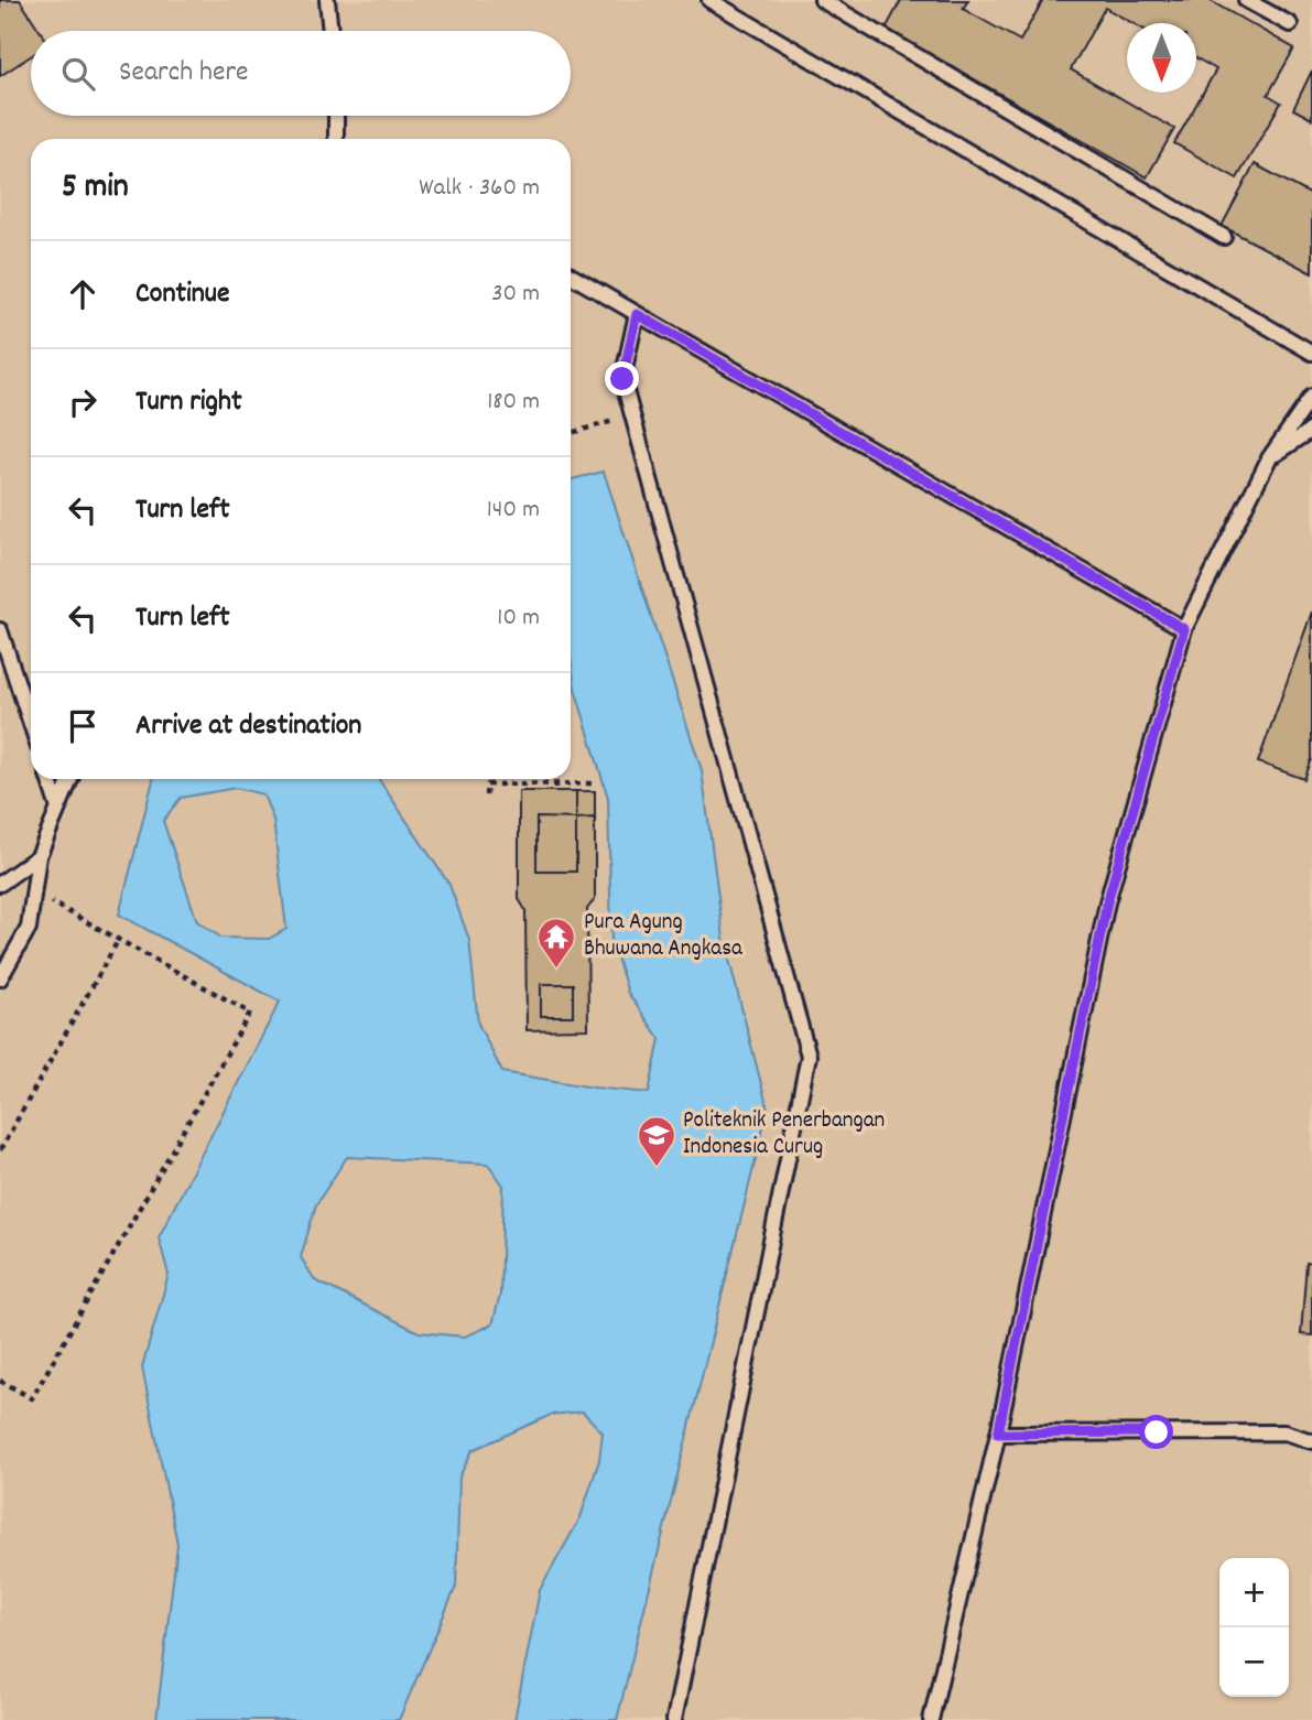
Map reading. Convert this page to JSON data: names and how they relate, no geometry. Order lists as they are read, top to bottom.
{
  "places": {
    "temple": ["Pura Agung Bhuwana Angkasa"],
    "school or university": ["Politeknik Penerbangan Indonesia Curug"]
  },
  "north": "bottom",
  "page": {
    "search": "Search here",
    "heading": ["5 min", "Walk · 360 m"],
    "list": [
      ["Continue", "30 m"],
      ["Turn right", "180 m"],
      ["Turn left", "140 m"],
      ["Turn left", "10 m"],
      "Arrive at destination"
    ],
    "map_buttons": ["+", "−"]
  }
}
